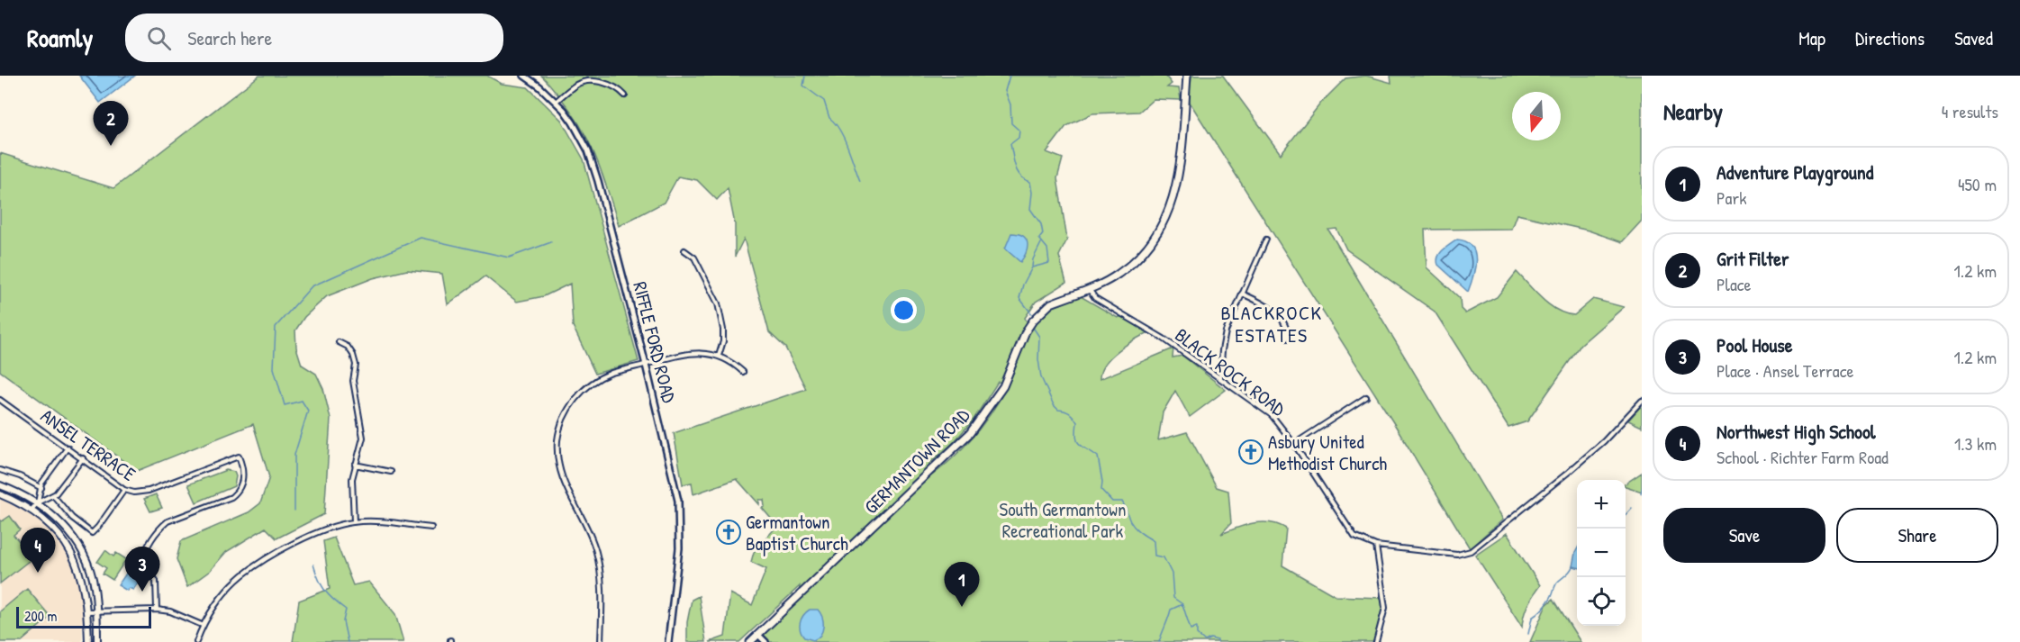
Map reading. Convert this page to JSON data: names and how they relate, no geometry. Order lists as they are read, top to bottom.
{
  "streets": {
    "main road": ["GERMANTOWN ROAD"],
    "street": ["RIFFLE FORD ROAD", "BLACK ROCK ROAD", "ANSEL TERRACE"]
  },
  "crossings": [
    ["BLACK ROCK ROAD", "GERMANTOWN ROAD"]
  ],
  "districts": ["BLACKROCK ESTATES"],
  "parks": ["South Germantown Recreational Park"],
  "places": {
    "church": ["Asbury United Methodist Church", "Germantown Baptist Church"]
  },
  "scale_bar": "200 m",
  "north": "bottom",
  "page": {
    "header": "Roamly",
    "search": "Search here",
    "nav": ["Map", "Directions", "Saved"],
    "heading": ["Nearby", "4 results"],
    "pins": [
      "2",
      "4",
      "3",
      "1"
    ],
    "list": [
      {
        "mark": "1",
        "name": "Adventure Playground",
        "note": "Park",
        "value": "450 m"
      },
      {
        "mark": "2",
        "name": "Grit Filter",
        "note": "Place",
        "value": "1.2 km"
      },
      {
        "mark": "3",
        "name": "Pool House",
        "note": "Place · Ansel Terrace",
        "value": "1.2 km"
      },
      {
        "mark": "4",
        "name": "Northwest High School",
        "note": "School · Richter Farm Road",
        "value": "1.3 km"
      }
    ],
    "map_buttons": ["+", "−"],
    "buttons": ["Save", "Share"],
    "scale": "200 m"
  }
}
